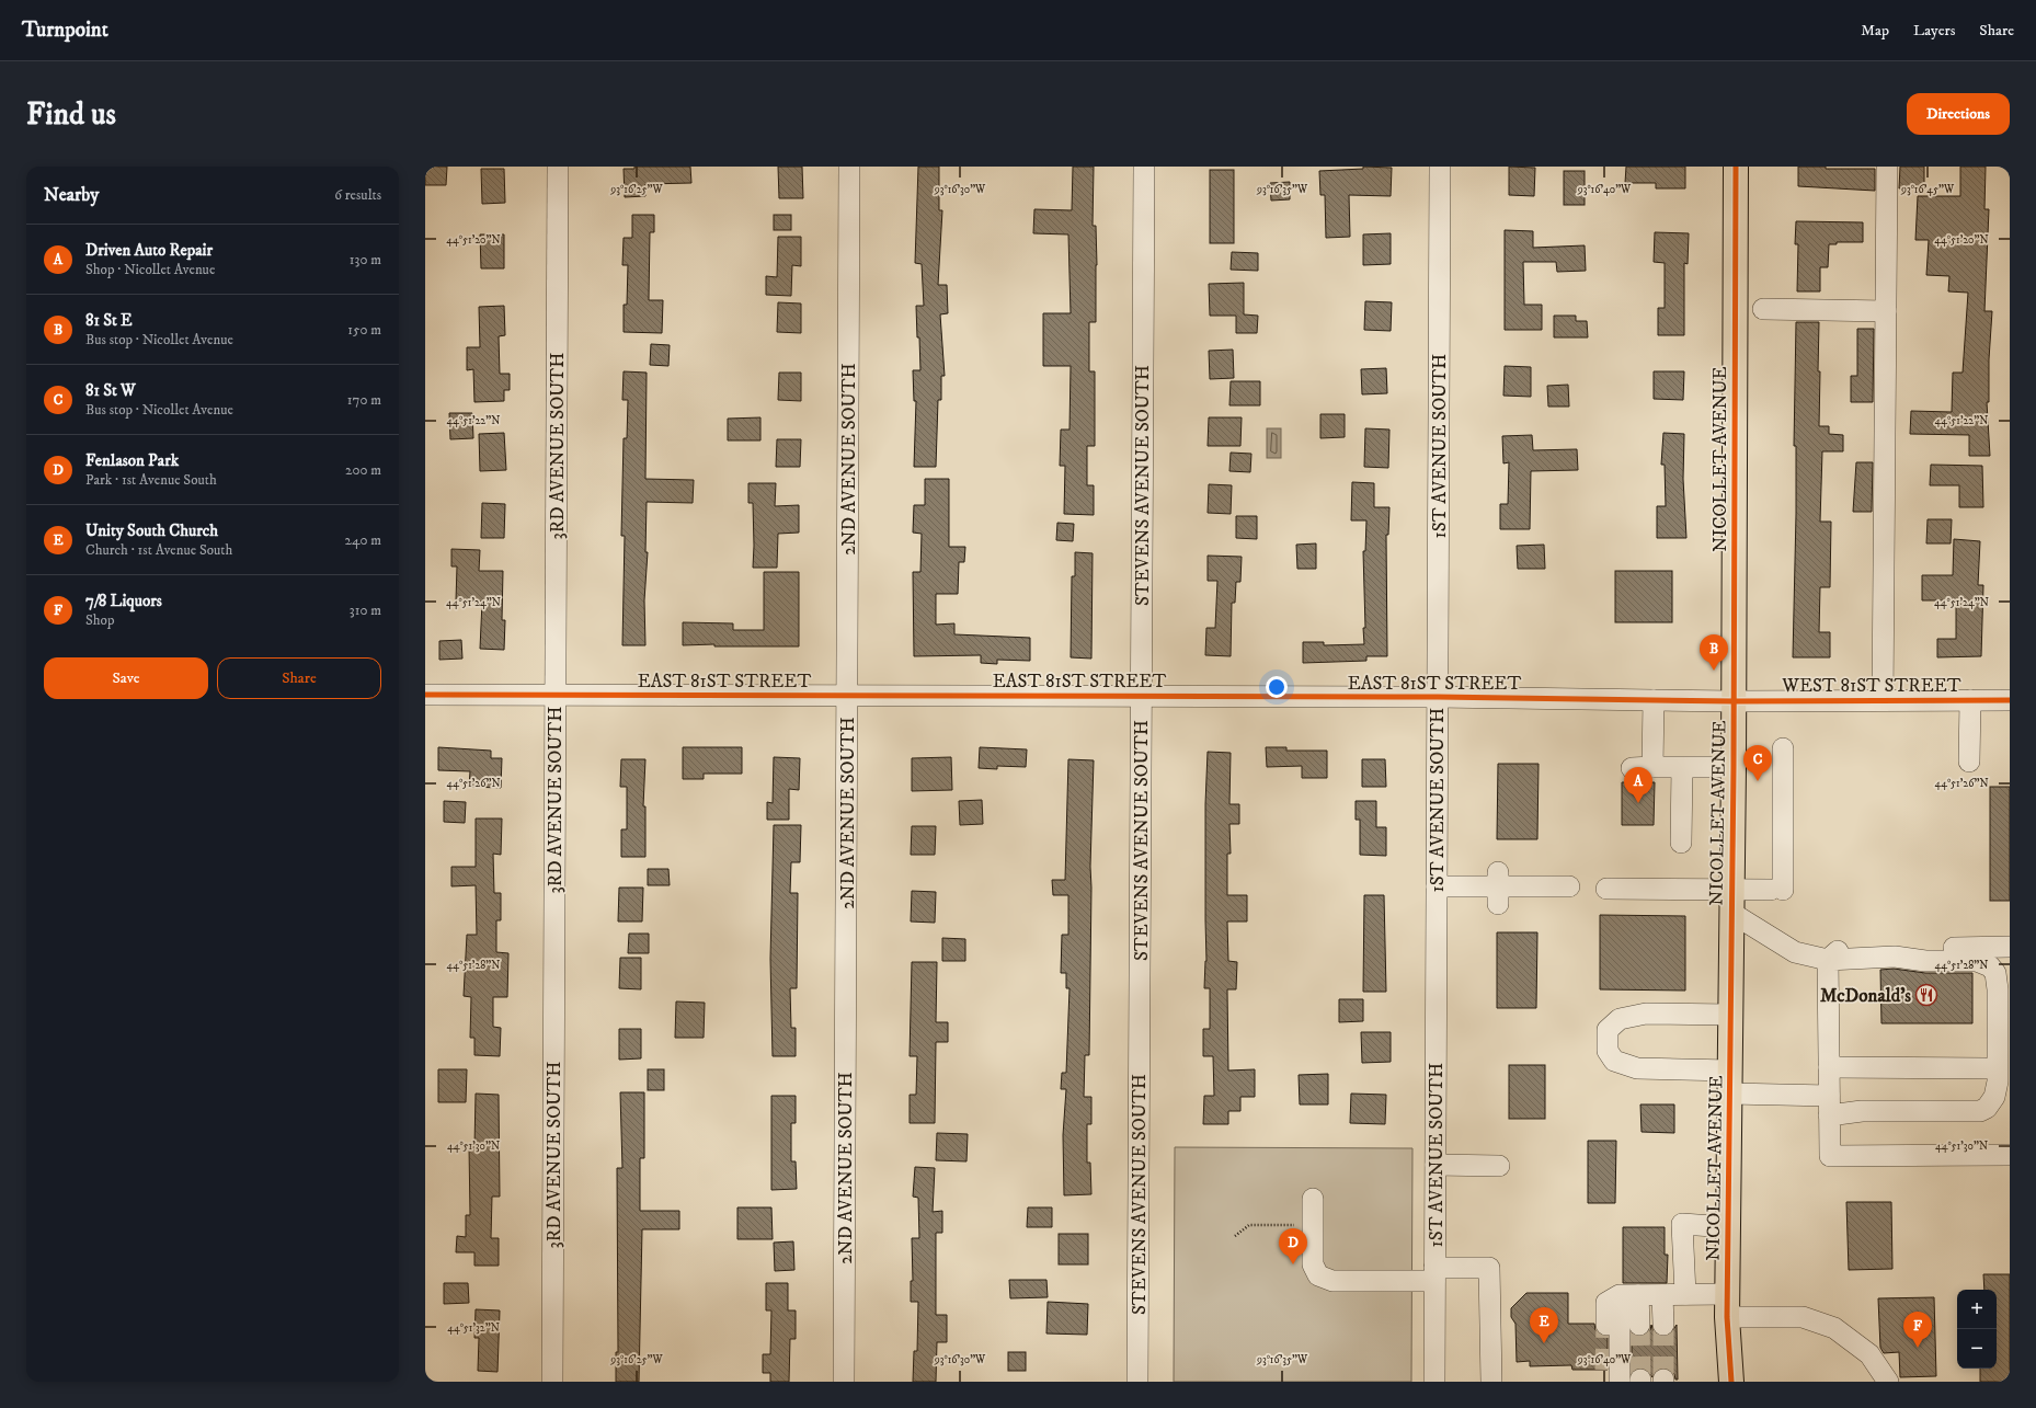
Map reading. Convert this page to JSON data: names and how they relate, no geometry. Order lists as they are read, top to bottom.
{
  "streets": {
    "main road": ["NICOLLET AVENUE"],
    "street": [
      "3RD AVENUE SOUTH",
      "1ST AVENUE SOUTH",
      "2ND AVENUE SOUTH",
      "STEVENS AVENUE SOUTH",
      "EAST 81ST STREET",
      "WEST 81ST STREET"
    ]
  },
  "crossings": [
    ["3RD AVENUE SOUTH", "EAST 81ST STREET"],
    ["1ST AVENUE SOUTH", "EAST 81ST STREET"],
    ["2ND AVENUE SOUTH", "EAST 81ST STREET"],
    ["NICOLLET AVENUE", "EAST 81ST STREET"],
    ["NICOLLET AVENUE", "WEST 81ST STREET"],
    ["STEVENS AVENUE SOUTH", "EAST 81ST STREET"],
    ["EAST 81ST STREET", "WEST 81ST STREET"]
  ],
  "places": {
    "restaurant": ["McDonald's"]
  },
  "page": {
    "header": "Turnpoint",
    "nav": ["Map", "Layers", "Share"],
    "buttons": [
      "Directions",
      ["Save", "Share"]
    ],
    "title": "Find us",
    "heading": ["Nearby", "6 results"],
    "list": [
      {
        "mark": "A",
        "name": "Driven Auto Repair",
        "note": "Shop · Nicollet Avenue",
        "value": "130 m"
      },
      {
        "mark": "B",
        "name": "81 St E",
        "note": "Bus stop · Nicollet Avenue",
        "value": "150 m"
      },
      {
        "mark": "C",
        "name": "81 St W",
        "note": "Bus stop · Nicollet Avenue",
        "value": "170 m"
      },
      {
        "mark": "D",
        "name": "Fenlason Park",
        "note": "Park · 1st Avenue South",
        "value": "200 m"
      },
      {
        "mark": "E",
        "name": "Unity South Church",
        "note": "Church · 1st Avenue South",
        "value": "240 m"
      },
      {
        "mark": "F",
        "name": "7/8 Liquors",
        "note": "Shop",
        "value": "310 m"
      }
    ],
    "pins": [
      "B",
      "C",
      "A",
      "D",
      "E",
      "F"
    ],
    "map_buttons": ["+", "−"]
  },
  "coordinates": [
    "93°16'25\"W",
    "93°16'30\"W",
    "93°16'35\"W",
    "93°16'40\"W",
    "93°16'45\"W",
    "44°51'20\"N",
    "44°51'22\"N",
    "44°51'24\"N",
    "44°51'26\"N",
    "44°51'28\"N",
    "44°51'30\"N",
    "44°51'32\"N"
  ]
}
